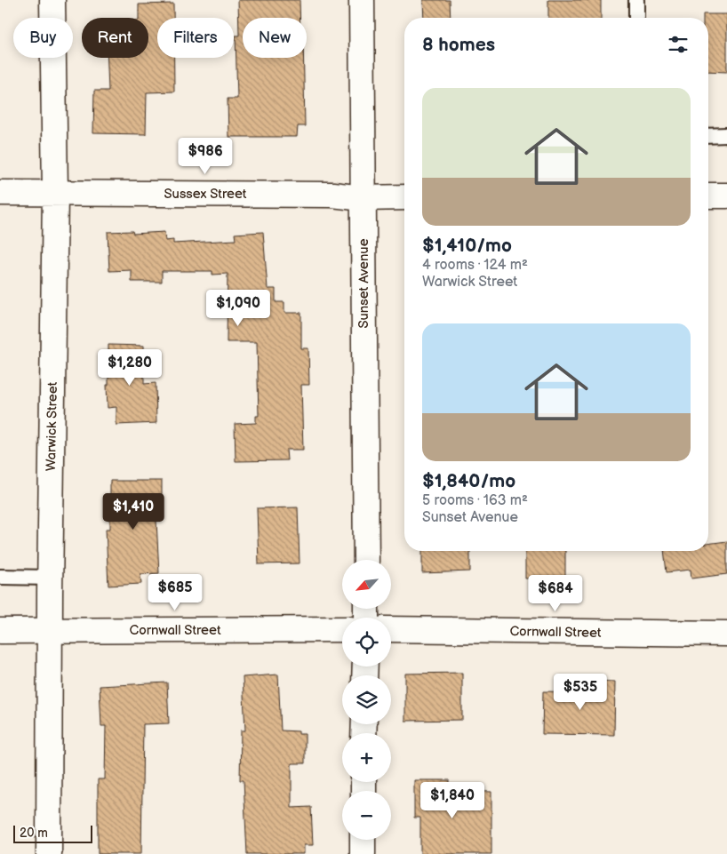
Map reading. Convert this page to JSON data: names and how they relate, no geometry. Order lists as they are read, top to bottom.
{
  "streets": {
    "street": [
      "Sussex Street",
      "Sunset Avenue",
      "Warwick Street",
      "Cornwall Street"
    ]
  },
  "crossings": [
    ["Sussex Street", "Sunset Avenue"],
    ["Sussex Street", "Warwick Street"],
    ["Warwick Street", "Cornwall Street"]
  ],
  "scale_bar": "20 m",
  "north": "bottom left",
  "page": {
    "chip": [
      "Buy",
      "Rent",
      "Filters",
      "New"
    ],
    "heading": "8 homes",
    "list": [
      {
        "name": "$1,410/mo",
        "note": "4 rooms · 124 m² · Warwick Street"
      },
      {
        "name": "$1,840/mo",
        "note": "5 rooms · 163 m² · Sunset Avenue"
      }
    ],
    "price": [
      "$986",
      "$1,090",
      "$1,280",
      "$1,410",
      "$685",
      "$684",
      "$535",
      "$1,840"
    ],
    "map_buttons": ["+", "−"],
    "scale": "20 m"
  }
}
